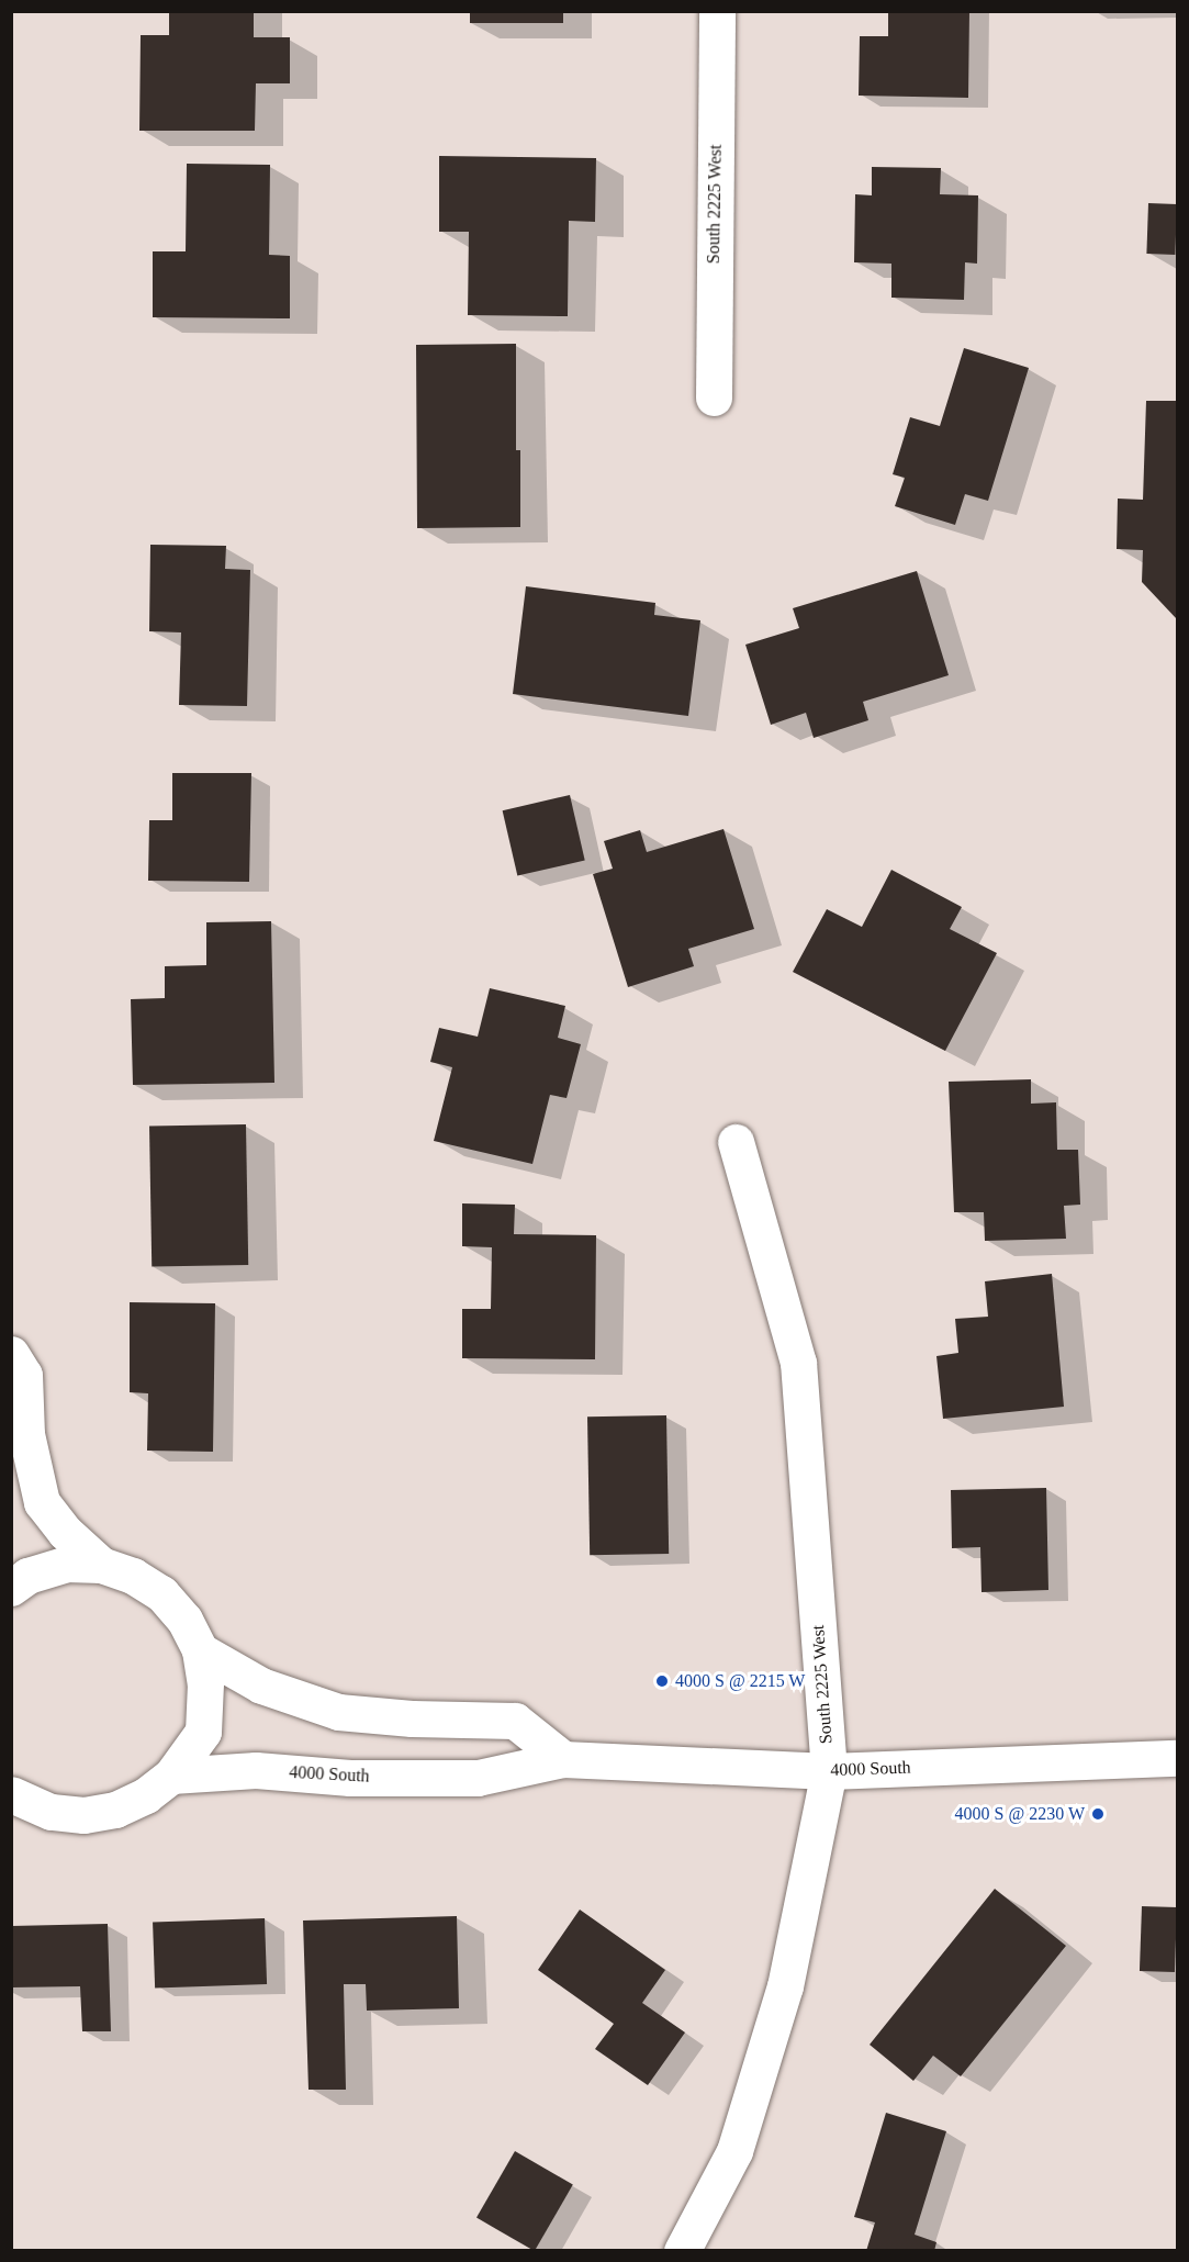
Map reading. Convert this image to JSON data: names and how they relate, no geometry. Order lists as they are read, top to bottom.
{
  "streets": {
    "street": ["South 2225 West", "4000 South"]
  },
  "crossings": [
    ["South 2225 West", "4000 South"]
  ],
  "places": ["4000 S @ 2215 W", "4000 S @ 2230 W"]
}
